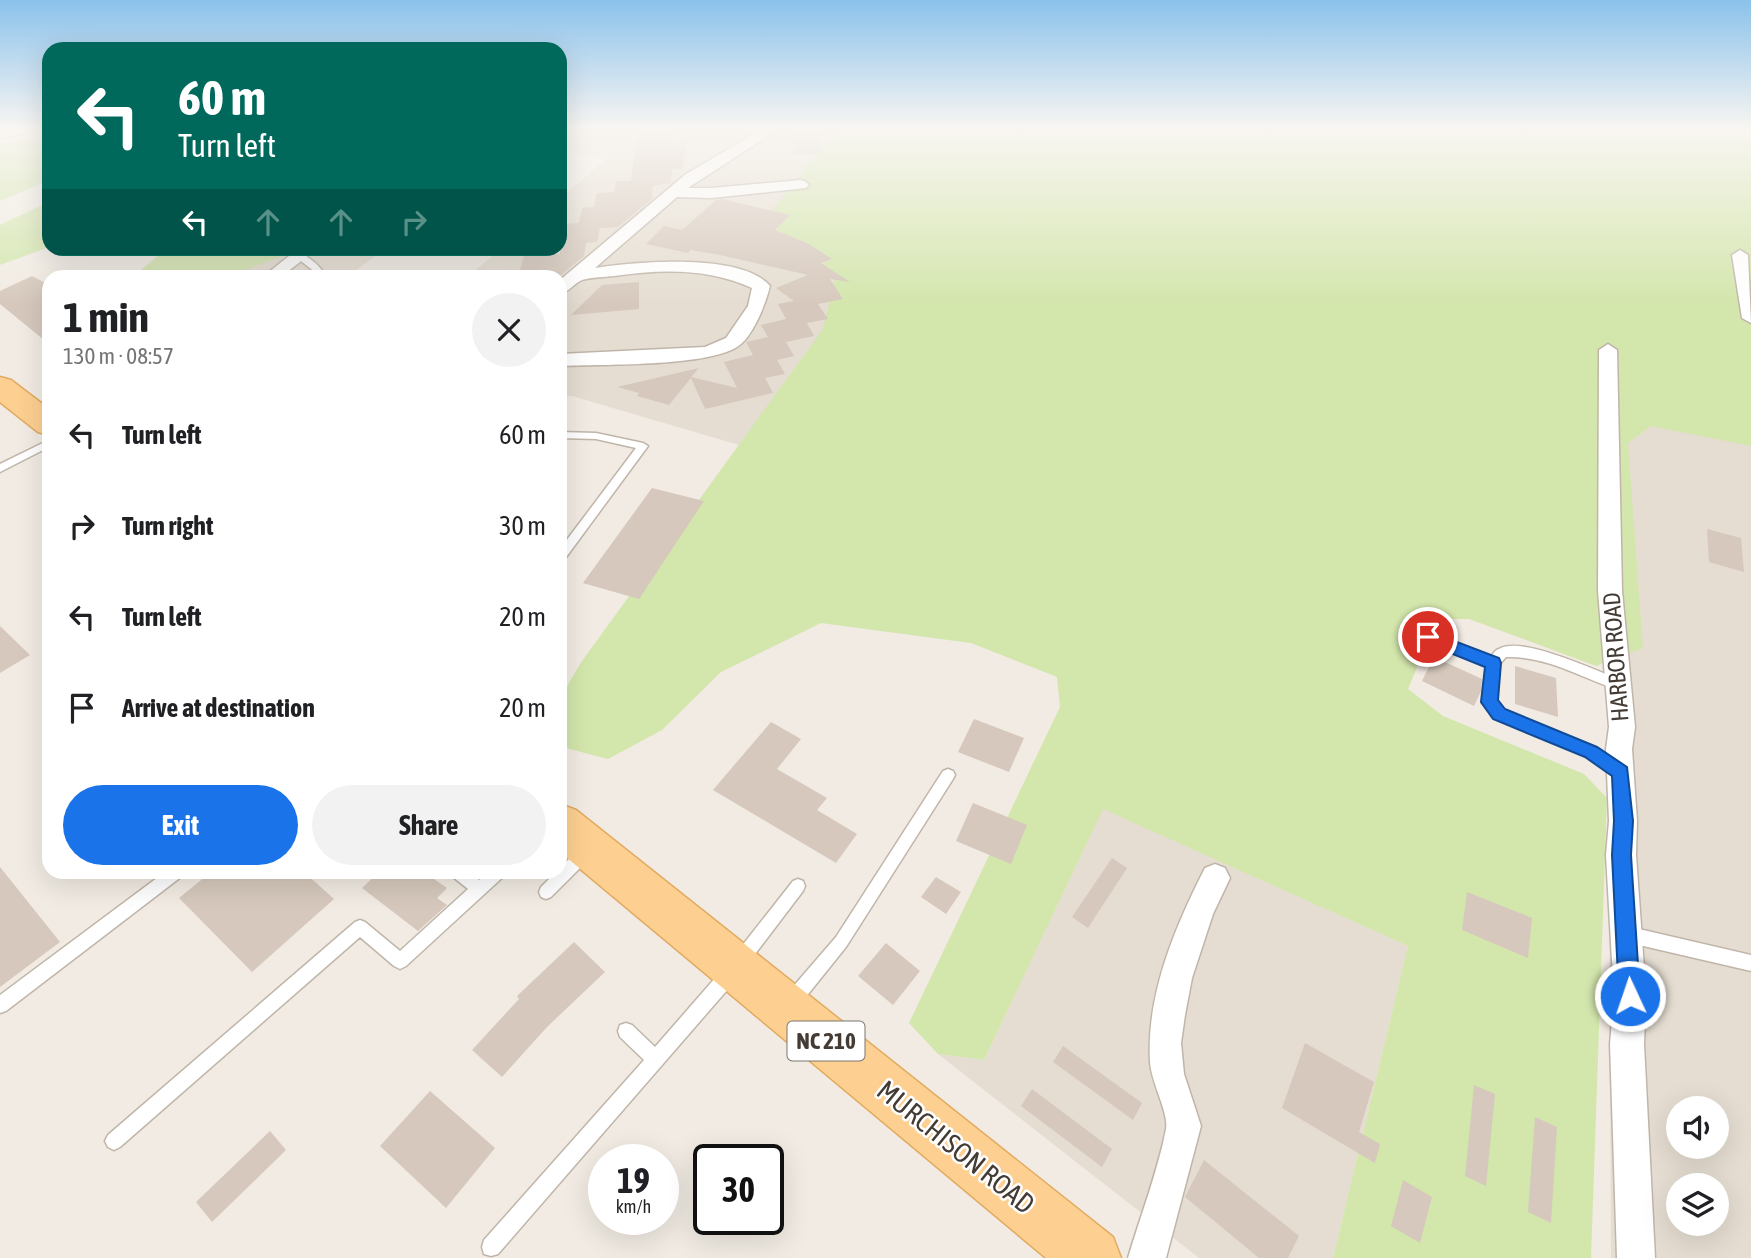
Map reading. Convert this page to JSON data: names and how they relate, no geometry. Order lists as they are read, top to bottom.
{
  "streets": {
    "main road": ["NC 210", "MURCHISON ROAD"],
    "street": ["HARBOR ROAD"]
  },
  "page": {
    "turn": ["60 m", "Turn left"],
    "heading": ["1 min", "130 m · 08:57"],
    "list": [
      {
        "name": "Turn left",
        "value": "60 m"
      },
      {
        "name": "Turn right",
        "value": "30 m"
      },
      {
        "name": "Turn left",
        "value": "20 m"
      },
      {
        "name": "Arrive at destination",
        "value": "20 m"
      }
    ],
    "buttons": ["Exit", "Share"],
    "speed": "19 km/h",
    "limit": "30"
  }
}
